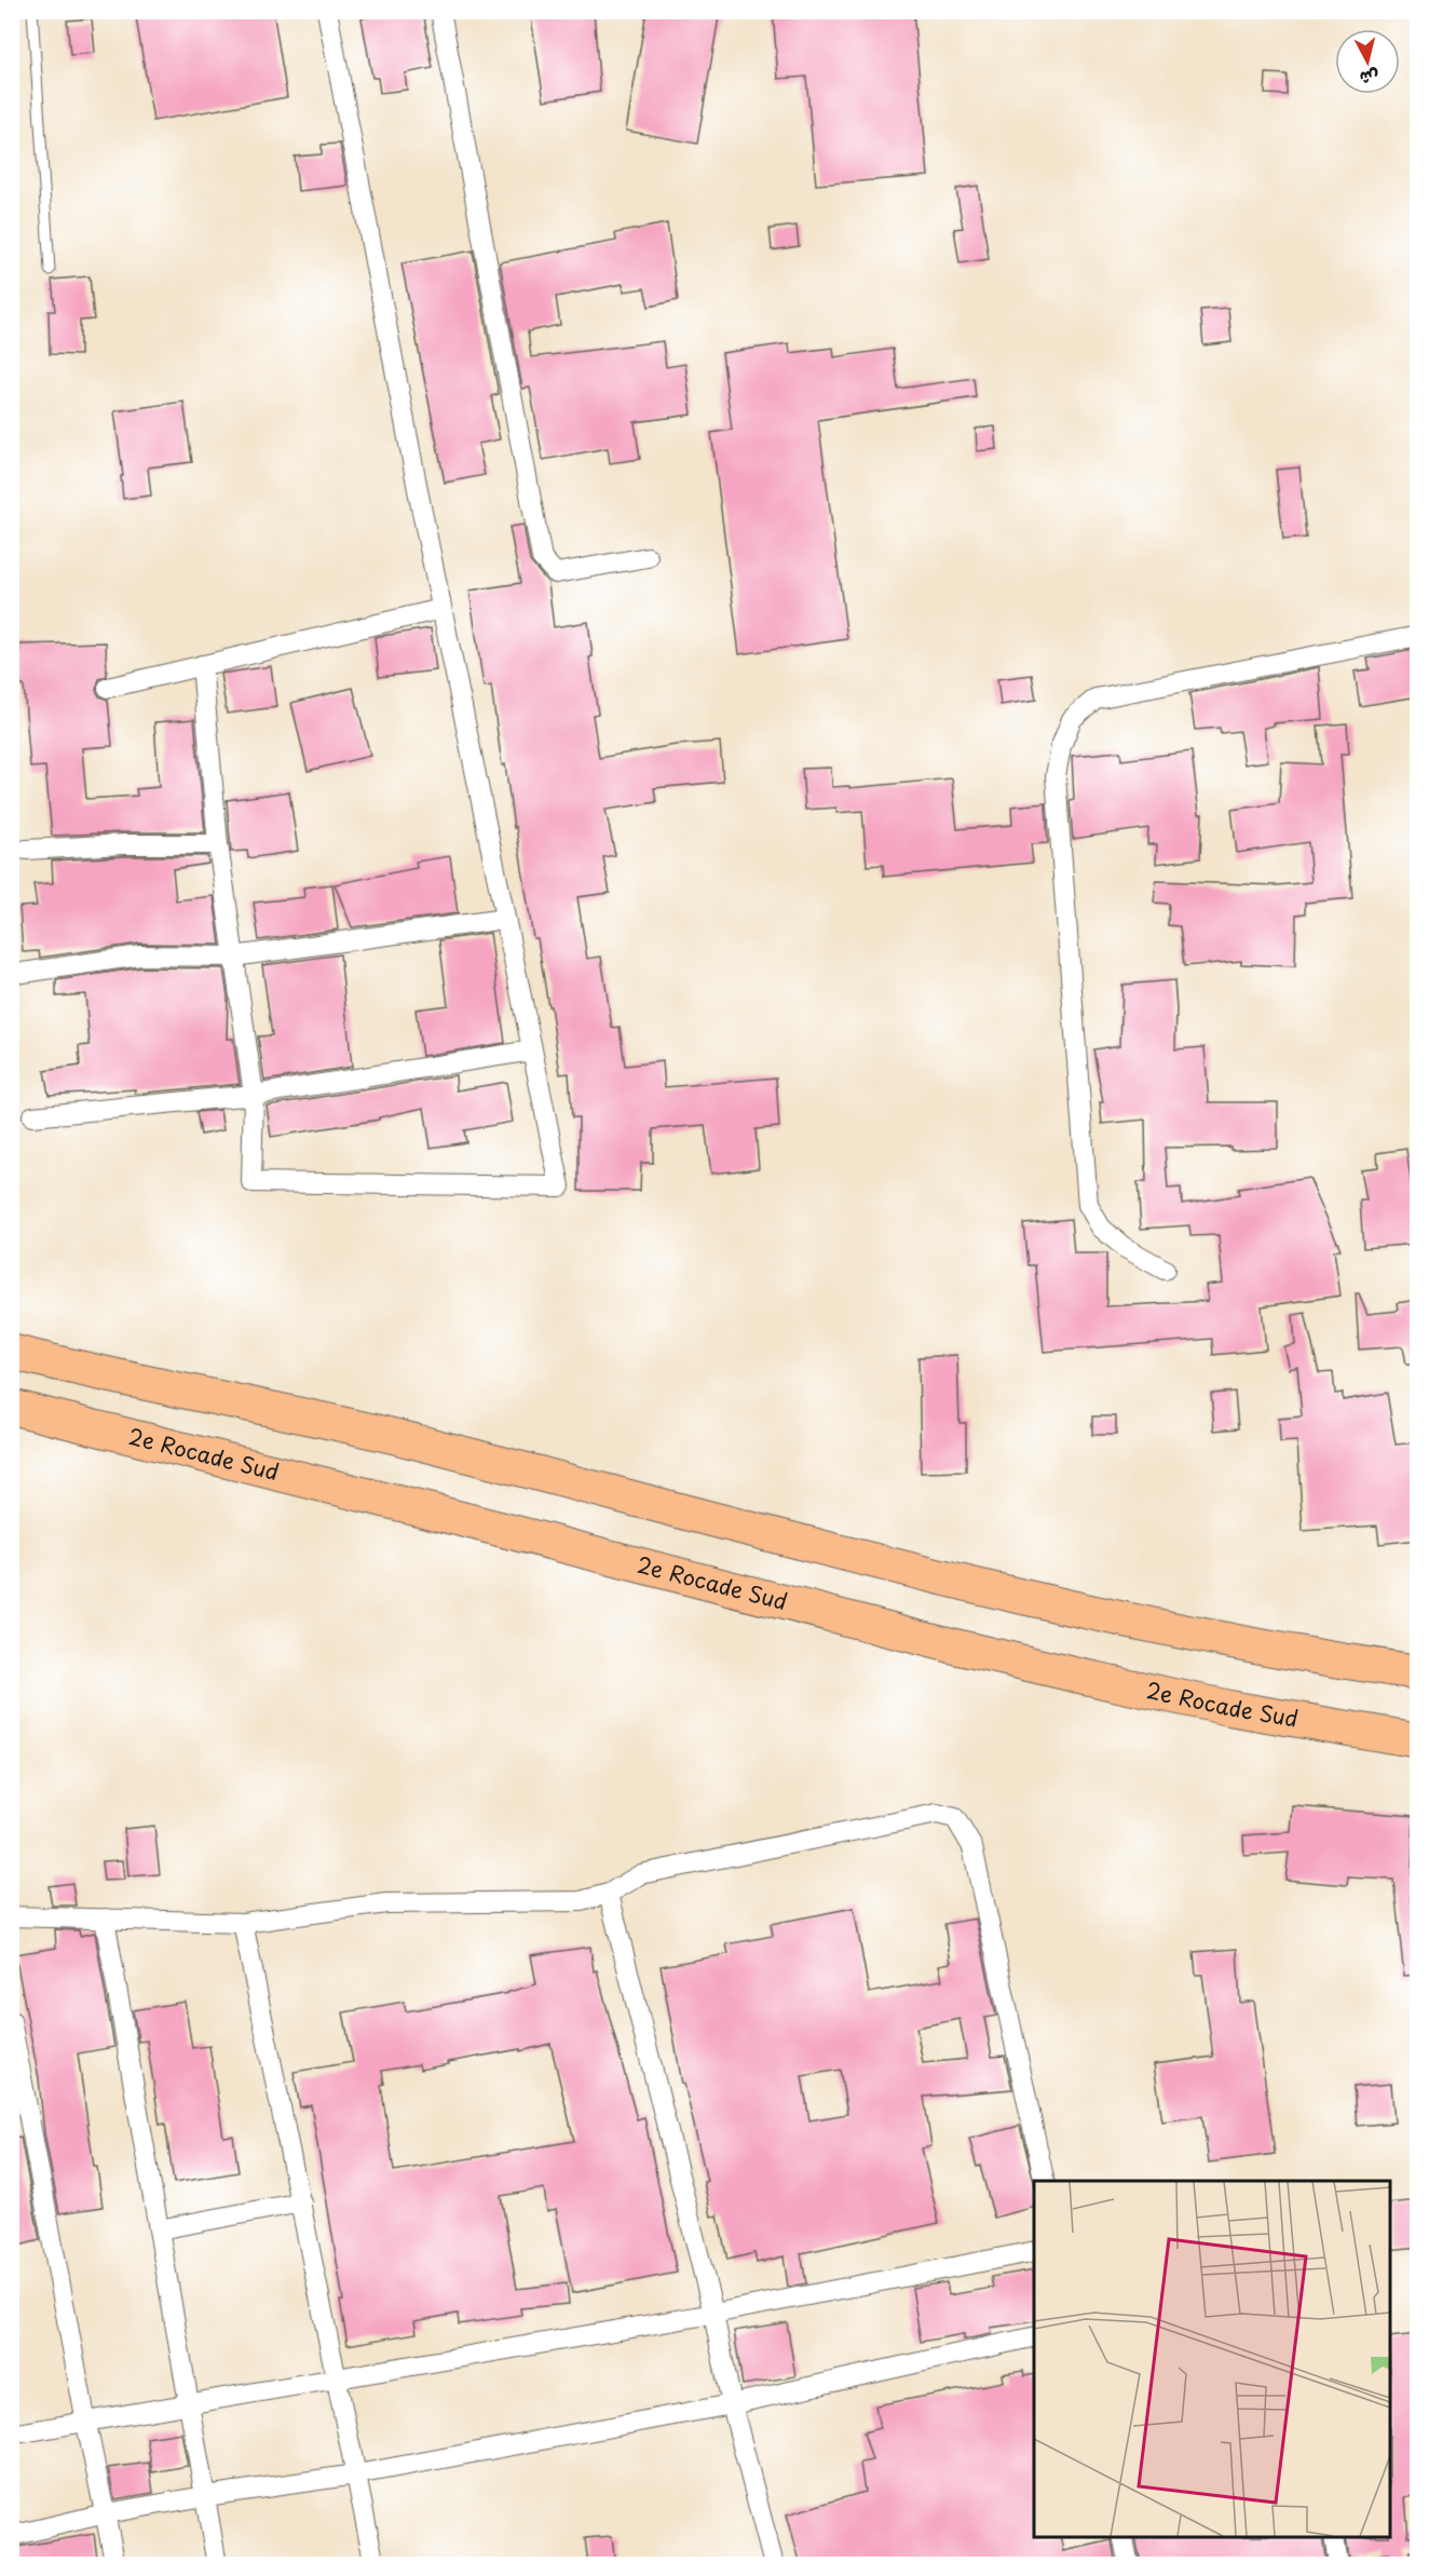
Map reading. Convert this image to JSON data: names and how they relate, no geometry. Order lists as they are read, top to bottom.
{
  "streets": {
    "highway": ["2e Rocade Sud"]
  },
  "north": "bottom"
}
